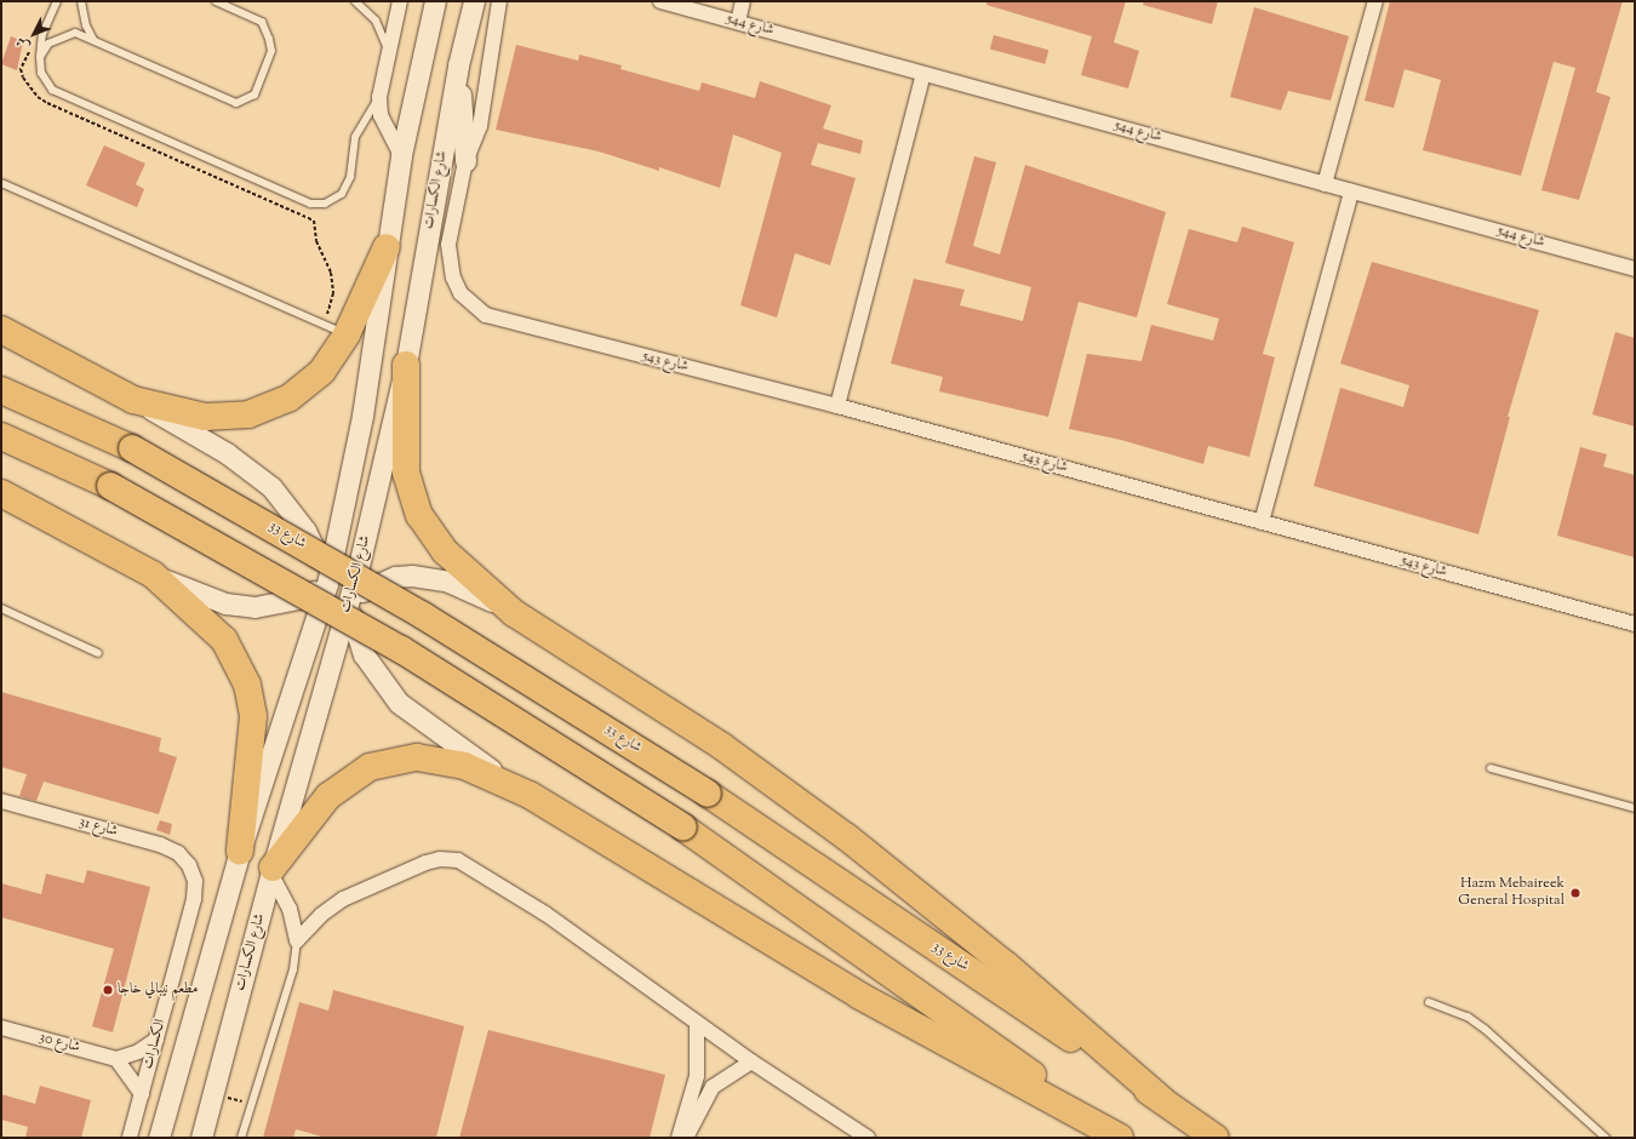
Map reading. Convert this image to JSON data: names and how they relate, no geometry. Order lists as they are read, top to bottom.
{
  "streets": {
    "highway": ["شارع 33"],
    "street": [
      "شارع 544",
      "شارع الكسارات",
      "شارع 543",
      "شارع 31",
      "شارع 30",
      "الكسارات"
    ]
  },
  "crossings": [
    ["شارع الكسارات", "شارع 543"],
    ["شارع 31", "الكسارات"]
  ],
  "places": ["Hazm Mebaireek General Hospital", "مطعم نيبالي خاجا"],
  "north": "bottom left"
}
